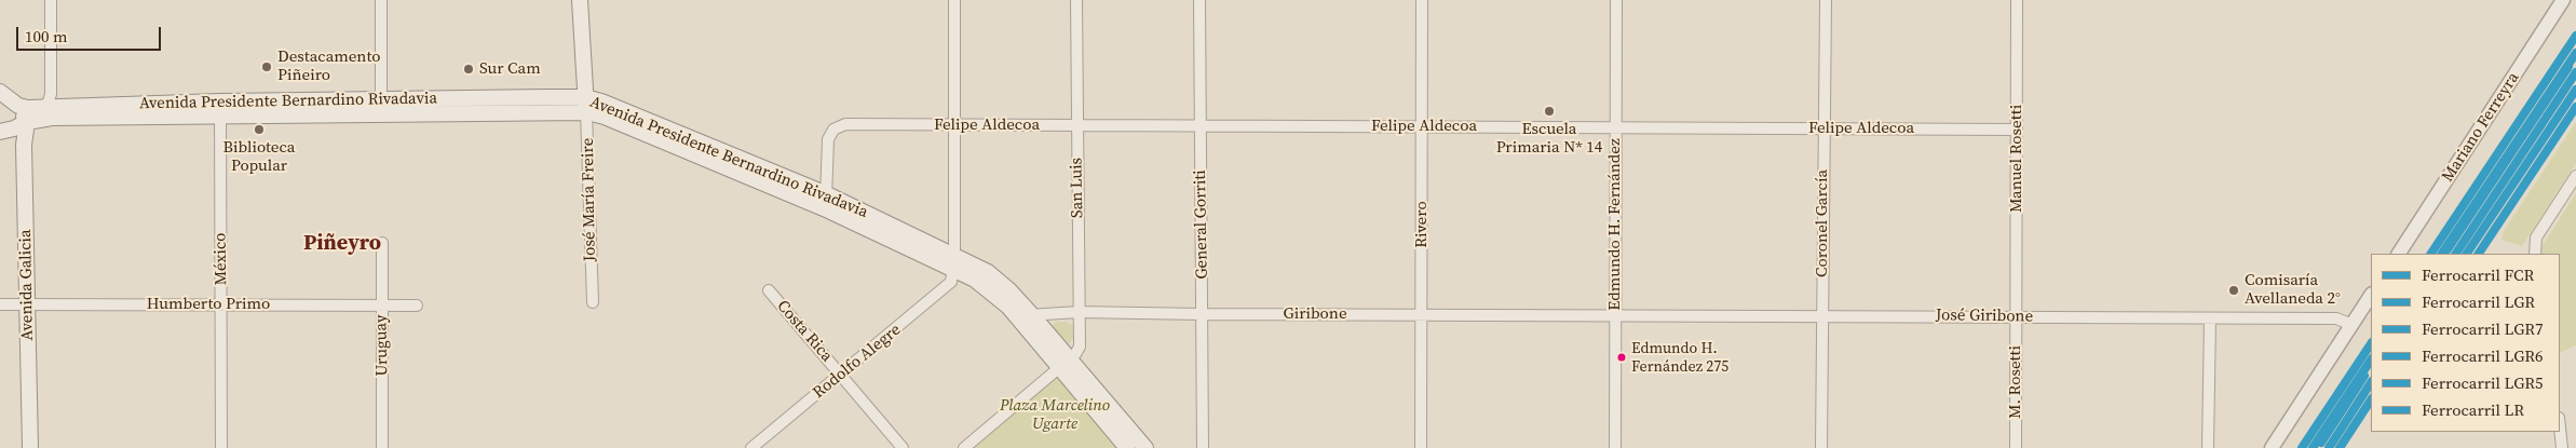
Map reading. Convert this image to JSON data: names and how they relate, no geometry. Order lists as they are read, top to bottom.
{
  "streets": {
    "main road": ["Avenida Presidente Bernardino Rivadavia", "José María Freire", "Avenida Galicia"],
    "street": [
      "Felipe Aldecoa",
      "Mariano Ferreyra",
      "Manuel Rosetti",
      "San Luis",
      "Coronel García",
      "General Gorriti",
      "Rivero",
      "Edmundo H. Fernández",
      "México",
      "Humberto Primo",
      "Giribone",
      "José Giribone",
      "Costa Rica",
      "Uruguay",
      "Rodolfo Alegre",
      "M. Rosetti"
    ]
  },
  "crossings": [
    ["Avenida Presidente Bernardino Rivadavia", "Felipe Aldecoa"],
    ["Avenida Presidente Bernardino Rivadavia", "San Luis"],
    ["Avenida Presidente Bernardino Rivadavia", "José María Freire"],
    ["Avenida Presidente Bernardino Rivadavia", "México"],
    ["Avenida Presidente Bernardino Rivadavia", "Avenida Galicia"],
    ["Avenida Presidente Bernardino Rivadavia", "Giribone"],
    ["Avenida Presidente Bernardino Rivadavia", "Rodolfo Alegre"],
    ["Felipe Aldecoa", "Manuel Rosetti"],
    ["Felipe Aldecoa", "San Luis"],
    ["Felipe Aldecoa", "Coronel García"],
    ["Felipe Aldecoa", "General Gorriti"],
    ["Felipe Aldecoa", "Rivero"],
    ["Felipe Aldecoa", "Edmundo H. Fernández"],
    ["Manuel Rosetti", "José Giribone"],
    ["Manuel Rosetti", "M. Rosetti"],
    ["San Luis", "Giribone"],
    ["Coronel García", "José Giribone"],
    ["General Gorriti", "Giribone"],
    ["Rivero", "Giribone"],
    ["Edmundo H. Fernández", "Giribone"],
    ["Edmundo H. Fernández", "José Giribone"],
    ["México", "Humberto Primo"],
    ["Avenida Galicia", "Humberto Primo"],
    ["Humberto Primo", "Uruguay"],
    ["Giribone", "José Giribone"],
    ["José Giribone", "M. Rosetti"],
    ["Costa Rica", "Rodolfo Alegre"]
  ],
  "districts": ["Piñeyro"],
  "parks": ["Plaza Marcelino Ugarte"],
  "places": [
    "Destacamento Piñeiro",
    "Sur Cam",
    "Escuela Primaria N* 14",
    "Biblioteca Popular",
    "Comisaría Avellaneda 2°",
    "Edmundo H. Fernández 275"
  ],
  "lines": [
    "rail line LGR7",
    "rail line LGR6",
    "rail line LGR5",
    "rail line FCR",
    "rail line LGR",
    "rail line LR"
  ],
  "legend": [
    "Ferrocarril FCR",
    "Ferrocarril LGR",
    "Ferrocarril LGR7",
    "Ferrocarril LGR6",
    "Ferrocarril LGR5",
    "Ferrocarril LR"
  ],
  "scale_bar": "100 m"
}
